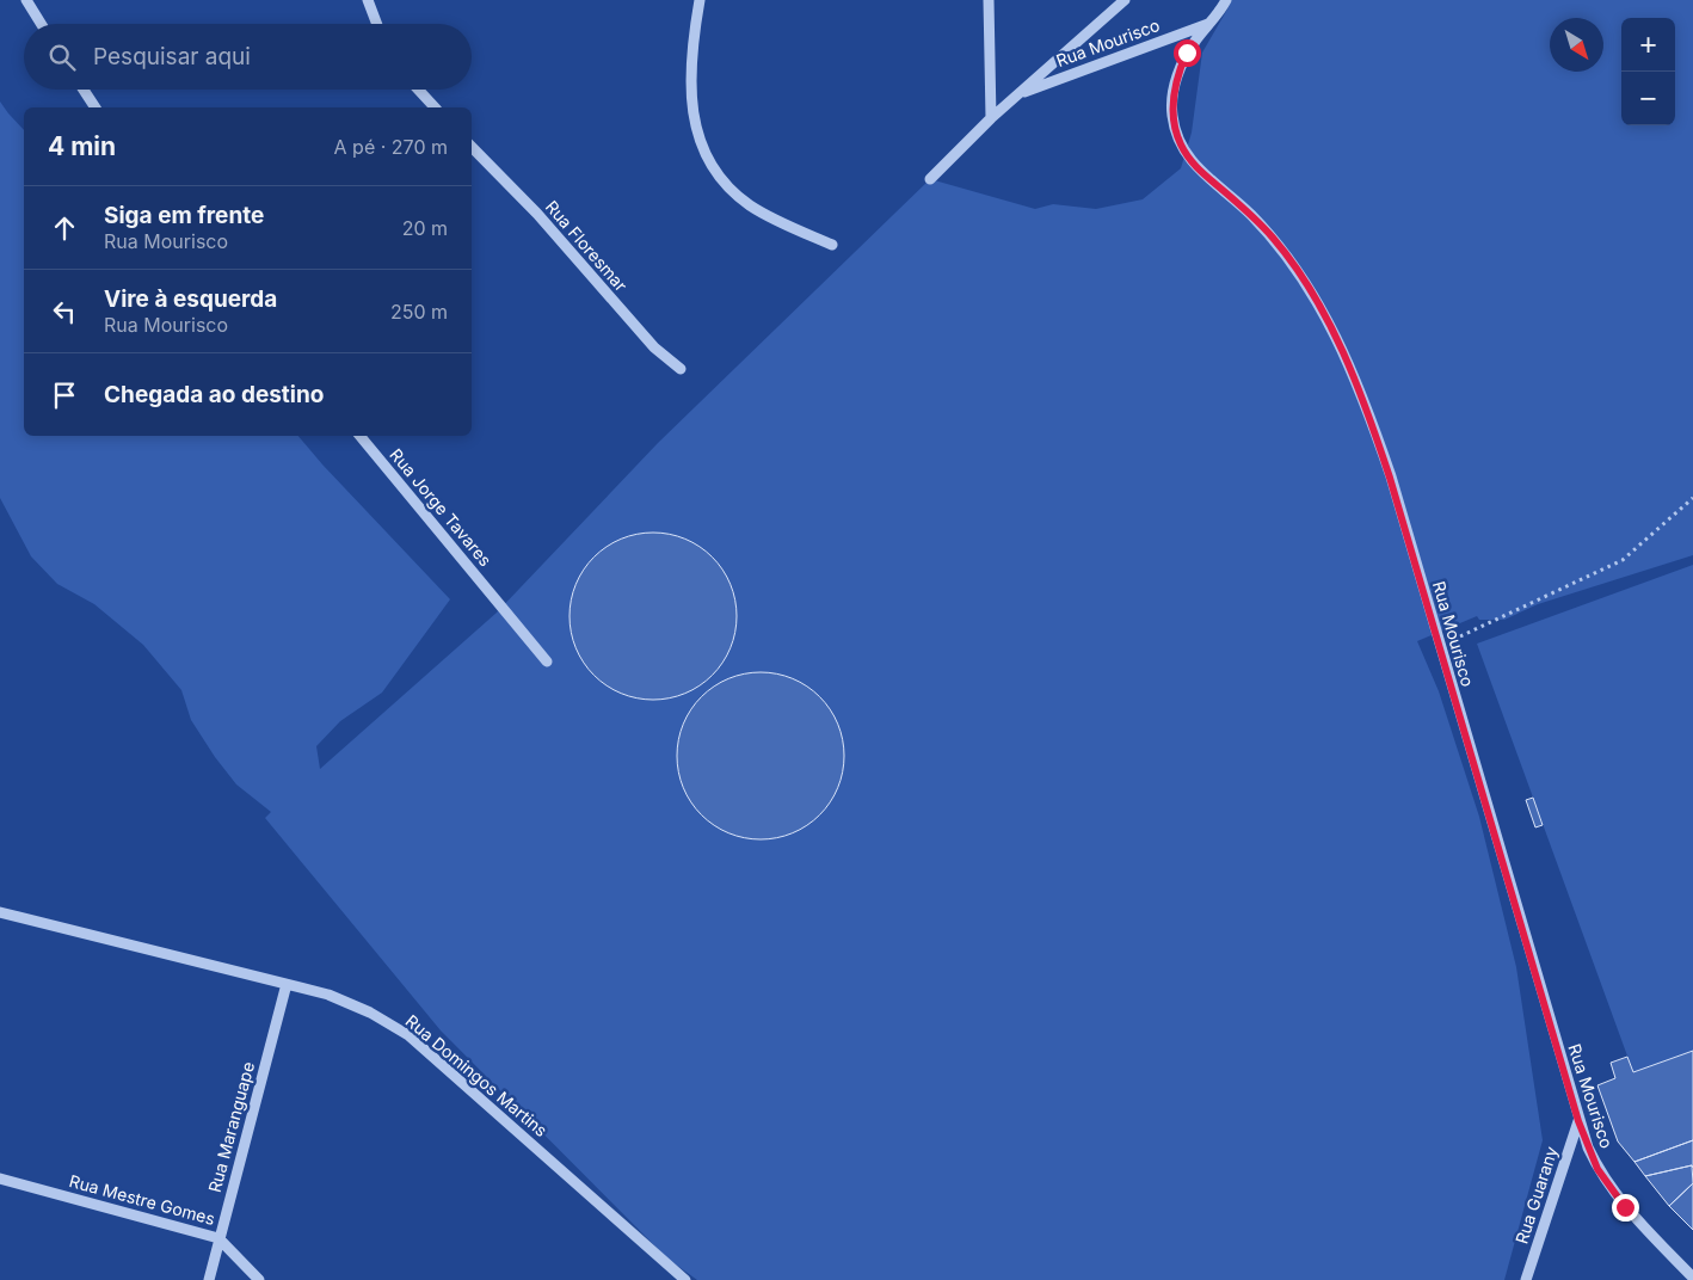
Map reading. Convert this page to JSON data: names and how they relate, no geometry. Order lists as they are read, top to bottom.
{
  "streets": {
    "street": [
      "Rua Mourisco",
      "Rua Floresmar",
      "Rua Jorge Tavares",
      "Rua Domingos Martins",
      "Rua Maranguape",
      "Rua Guarany",
      "Rua Mestre Gomes"
    ]
  },
  "crossings": [
    ["Rua Mourisco", "Rua Guarany"],
    ["Rua Domingos Martins", "Rua Maranguape"],
    ["Rua Maranguape", "Rua Mestre Gomes"]
  ],
  "north": "bottom right",
  "page": {
    "map_buttons": ["+", "−"],
    "search": "Pesquisar aqui",
    "heading": ["4 min", "A pé · 270 m"],
    "list": [
      ["Siga em frente", "Rua Mourisco", "20 m"],
      ["Vire à esquerda", "Rua Mourisco", "250 m"],
      "Chegada ao destino"
    ]
  }
}
